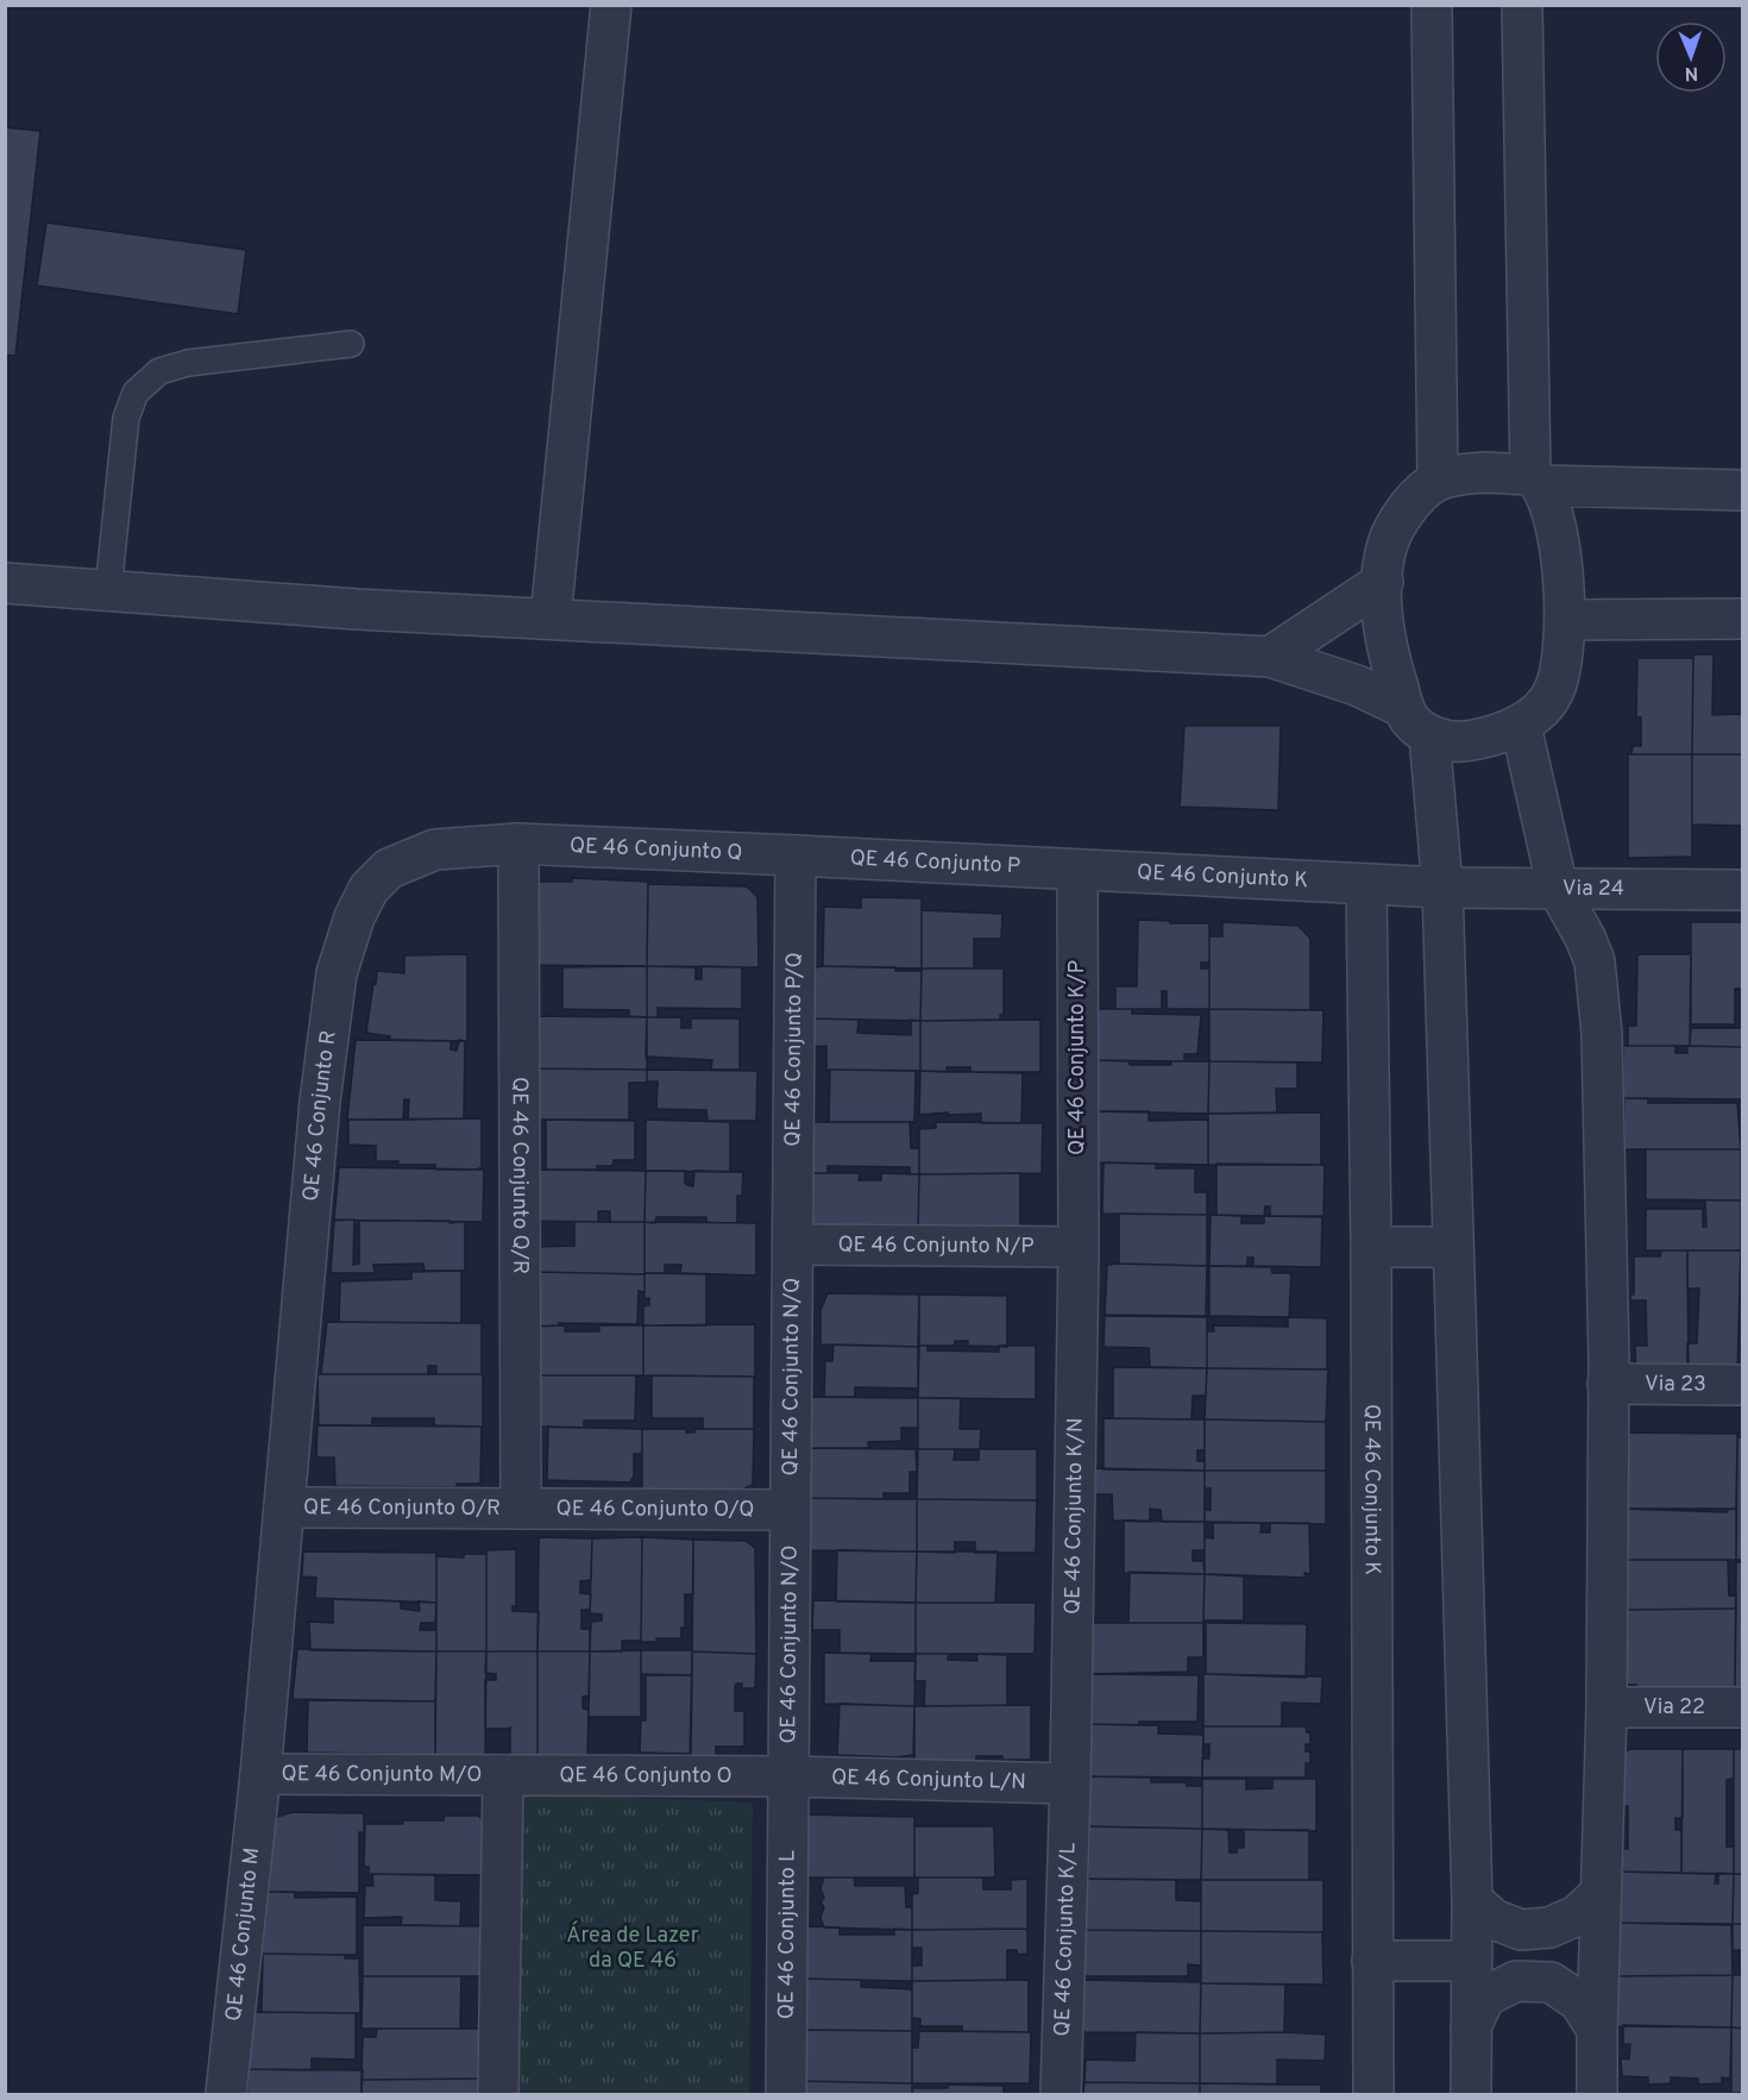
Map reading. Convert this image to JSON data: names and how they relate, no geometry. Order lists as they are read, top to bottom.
{
  "streets": {
    "street": [
      "QE 46 Conjunto Q",
      "QE 46 Conjunto P",
      "QE 46 Conjunto K",
      "Via 24",
      "QE 46 Conjunto P/Q",
      "QE 46 Conjunto K/P",
      "QE 46 Conjunto R",
      "QE 46 Conjunto Q/R",
      "QE 46 Conjunto N/P",
      "QE 46 Conjunto N/Q",
      "Via 23",
      "QE 46 Conjunto O/R",
      "QE 46 Conjunto O/Q",
      "QE 46 Conjunto K/N",
      "QE 46 Conjunto N/O",
      "Via 22",
      "QE 46 Conjunto M/O",
      "QE 46 Conjunto O",
      "QE 46 Conjunto L/N",
      "QE 46 Conjunto M",
      "QE 46 Conjunto L",
      "QE 46 Conjunto K/L"
    ]
  },
  "crossings": [
    ["QE 46 Conjunto Q", "QE 46 Conjunto P"],
    ["QE 46 Conjunto Q", "QE 46 Conjunto P/Q"],
    ["QE 46 Conjunto Q", "QE 46 Conjunto R"],
    ["QE 46 Conjunto Q", "QE 46 Conjunto Q/R"],
    ["QE 46 Conjunto P", "QE 46 Conjunto K"],
    ["QE 46 Conjunto P", "QE 46 Conjunto P/Q"],
    ["QE 46 Conjunto P", "QE 46 Conjunto K/P"],
    ["QE 46 Conjunto K", "Via 24"],
    ["QE 46 Conjunto K", "QE 46 Conjunto K/P"],
    ["QE 46 Conjunto P/Q", "QE 46 Conjunto N/P"],
    ["QE 46 Conjunto P/Q", "QE 46 Conjunto N/Q"],
    ["QE 46 Conjunto K/P", "QE 46 Conjunto N/P"],
    ["QE 46 Conjunto K/P", "QE 46 Conjunto K/N"],
    ["QE 46 Conjunto R", "QE 46 Conjunto Q/R"],
    ["QE 46 Conjunto R", "QE 46 Conjunto O/R"],
    ["QE 46 Conjunto Q/R", "QE 46 Conjunto O/R"],
    ["QE 46 Conjunto Q/R", "QE 46 Conjunto O/Q"],
    ["QE 46 Conjunto N/P", "QE 46 Conjunto N/Q"],
    ["QE 46 Conjunto N/P", "QE 46 Conjunto K/N"],
    ["QE 46 Conjunto N/Q", "QE 46 Conjunto O/Q"],
    ["QE 46 Conjunto N/Q", "QE 46 Conjunto N/O"],
    ["QE 46 Conjunto O/R", "QE 46 Conjunto O/Q"],
    ["QE 46 Conjunto O/Q", "QE 46 Conjunto N/O"],
    ["QE 46 Conjunto K/N", "QE 46 Conjunto L/N"],
    ["QE 46 Conjunto K/N", "QE 46 Conjunto K/L"],
    ["QE 46 Conjunto N/O", "QE 46 Conjunto O"],
    ["QE 46 Conjunto N/O", "QE 46 Conjunto L/N"],
    ["QE 46 Conjunto N/O", "QE 46 Conjunto L"],
    ["QE 46 Conjunto M/O", "QE 46 Conjunto O"],
    ["QE 46 Conjunto M/O", "QE 46 Conjunto M"],
    ["QE 46 Conjunto O", "QE 46 Conjunto L/N"],
    ["QE 46 Conjunto O", "QE 46 Conjunto L"],
    ["QE 46 Conjunto L/N", "QE 46 Conjunto L"],
    ["QE 46 Conjunto L/N", "QE 46 Conjunto K/L"]
  ],
  "parks": ["Área de Lazer da QE 46"],
  "north": "bottom"
}
